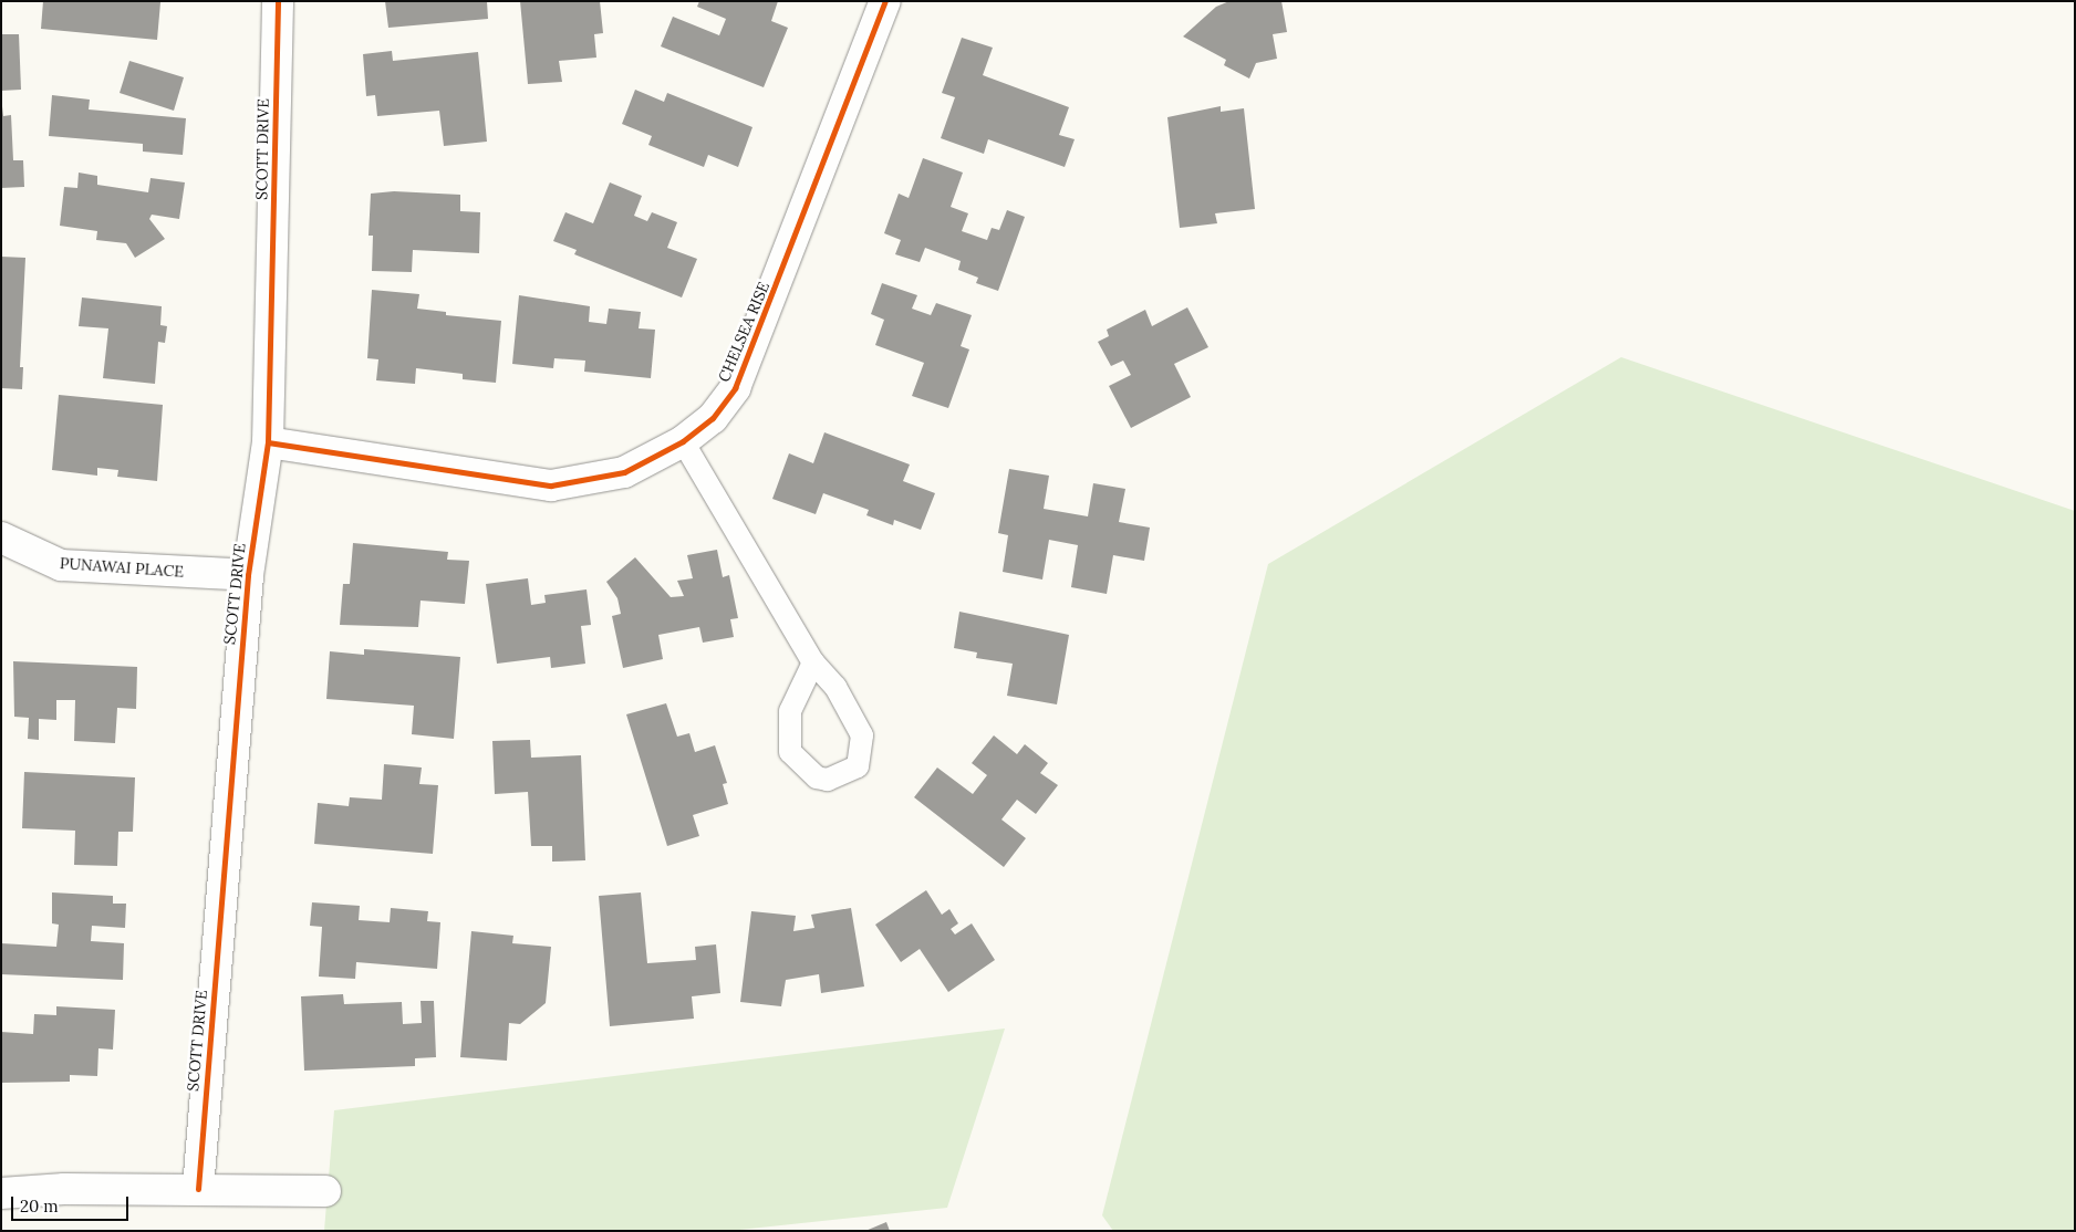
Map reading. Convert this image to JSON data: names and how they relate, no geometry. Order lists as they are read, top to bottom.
{
  "streets": {
    "street": ["SCOTT DRIVE", "CHELSEA RISE", "PUNAWAI PLACE"]
  },
  "crossings": [
    ["SCOTT DRIVE", "CHELSEA RISE"],
    ["SCOTT DRIVE", "PUNAWAI PLACE"]
  ],
  "scale_bar": "20 m"
}
